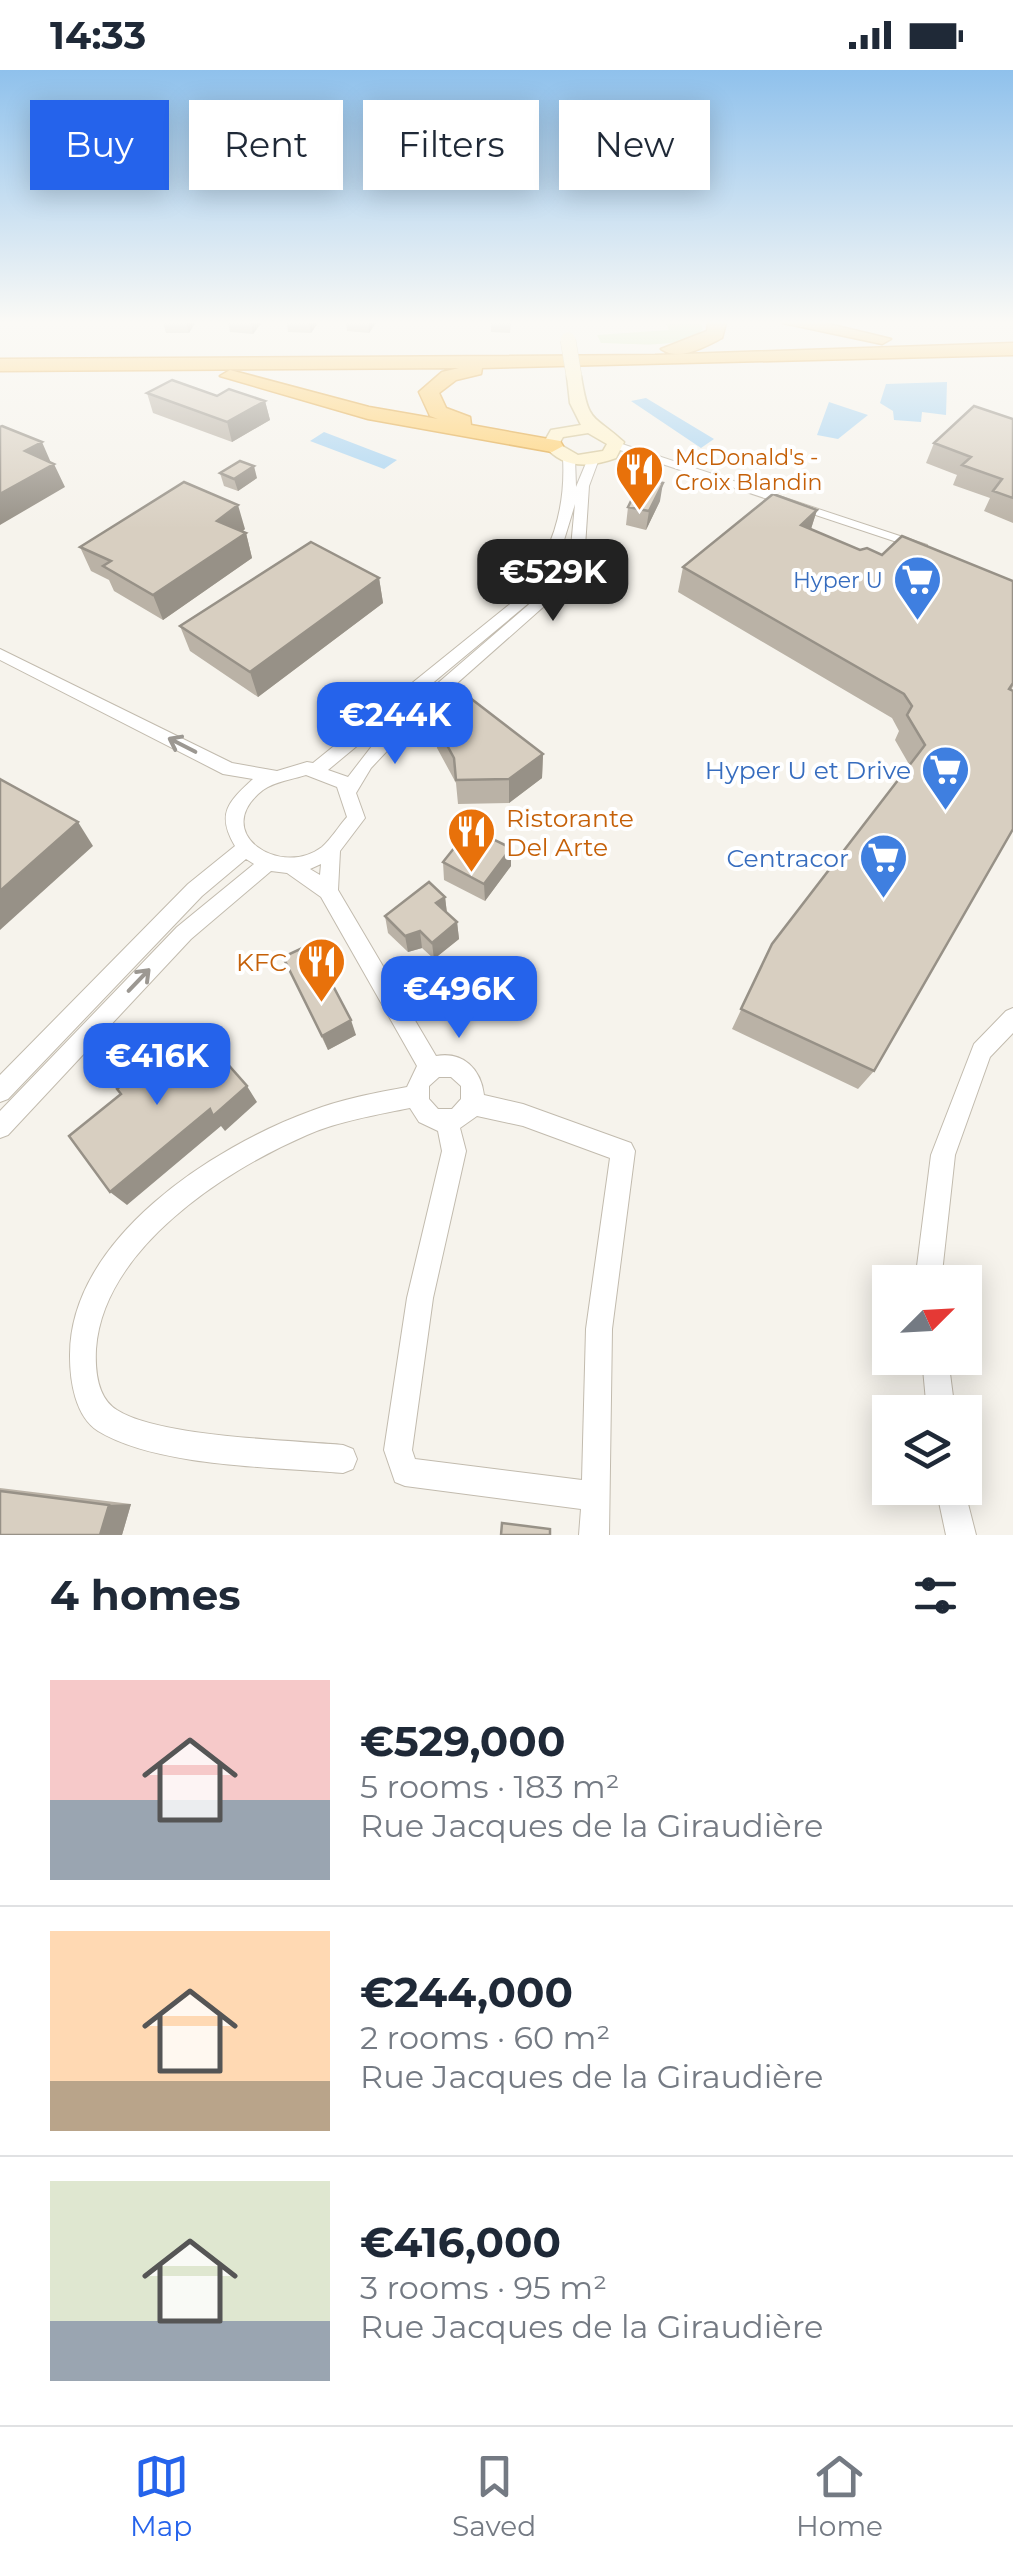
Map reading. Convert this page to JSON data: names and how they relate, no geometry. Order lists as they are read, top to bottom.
{
  "places": {
    "restaurant": ["McDonald's - Croix Blandin", "Ristorante Del Arte", "KFC"],
    "supermarket": ["Hyper U", "Hyper U et Drive", "Centracor"]
  },
  "north": "top right",
  "page": {
    "status": "14:33",
    "chip": [
      "Buy",
      "Rent",
      "Filters",
      "New"
    ],
    "price": [
      "€529K",
      "€244K",
      "€496K",
      "€416K"
    ],
    "heading": "4 homes",
    "list": [
      {
        "name": "€529,000",
        "note": "5 rooms · 183 m² · Rue Jacques de la Giraudière"
      },
      {
        "name": "€244,000",
        "note": "2 rooms · 60 m² · Rue Jacques de la Giraudière"
      },
      {
        "name": "€416,000",
        "note": "3 rooms · 95 m² · Rue Jacques de la Giraudière"
      }
    ],
    "tabs": ["Map", "Saved", "Home"]
  }
}
